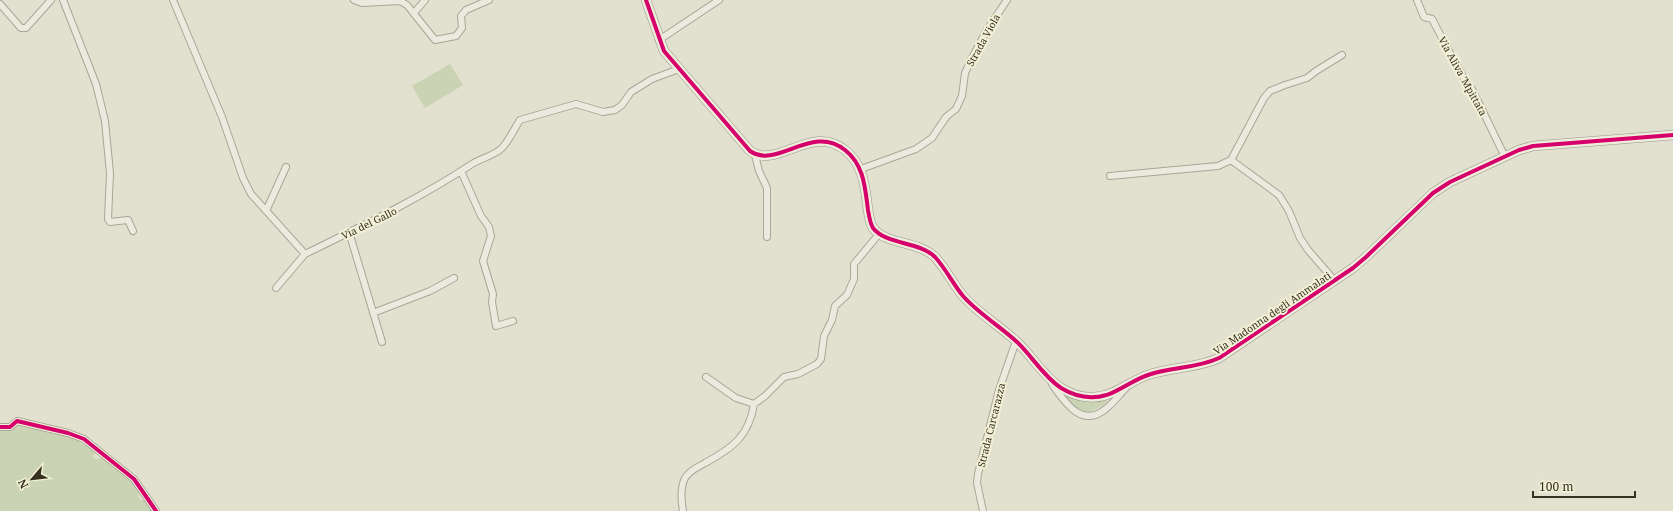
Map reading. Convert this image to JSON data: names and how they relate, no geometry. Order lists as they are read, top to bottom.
{
  "streets": {
    "street": [
      "Strada Viola",
      "Via Aliva 'Mpittata",
      "Via del Gallo",
      "Via Madonna degli Ammalati",
      "Strada Carcarazza"
    ]
  },
  "crossings": [
    ["Via Aliva 'Mpittata", "Via Madonna degli Ammalati"],
    ["Via Madonna degli Ammalati", "Strada Carcarazza"]
  ],
  "scale_bar": "100 m",
  "north": "bottom left"
}
